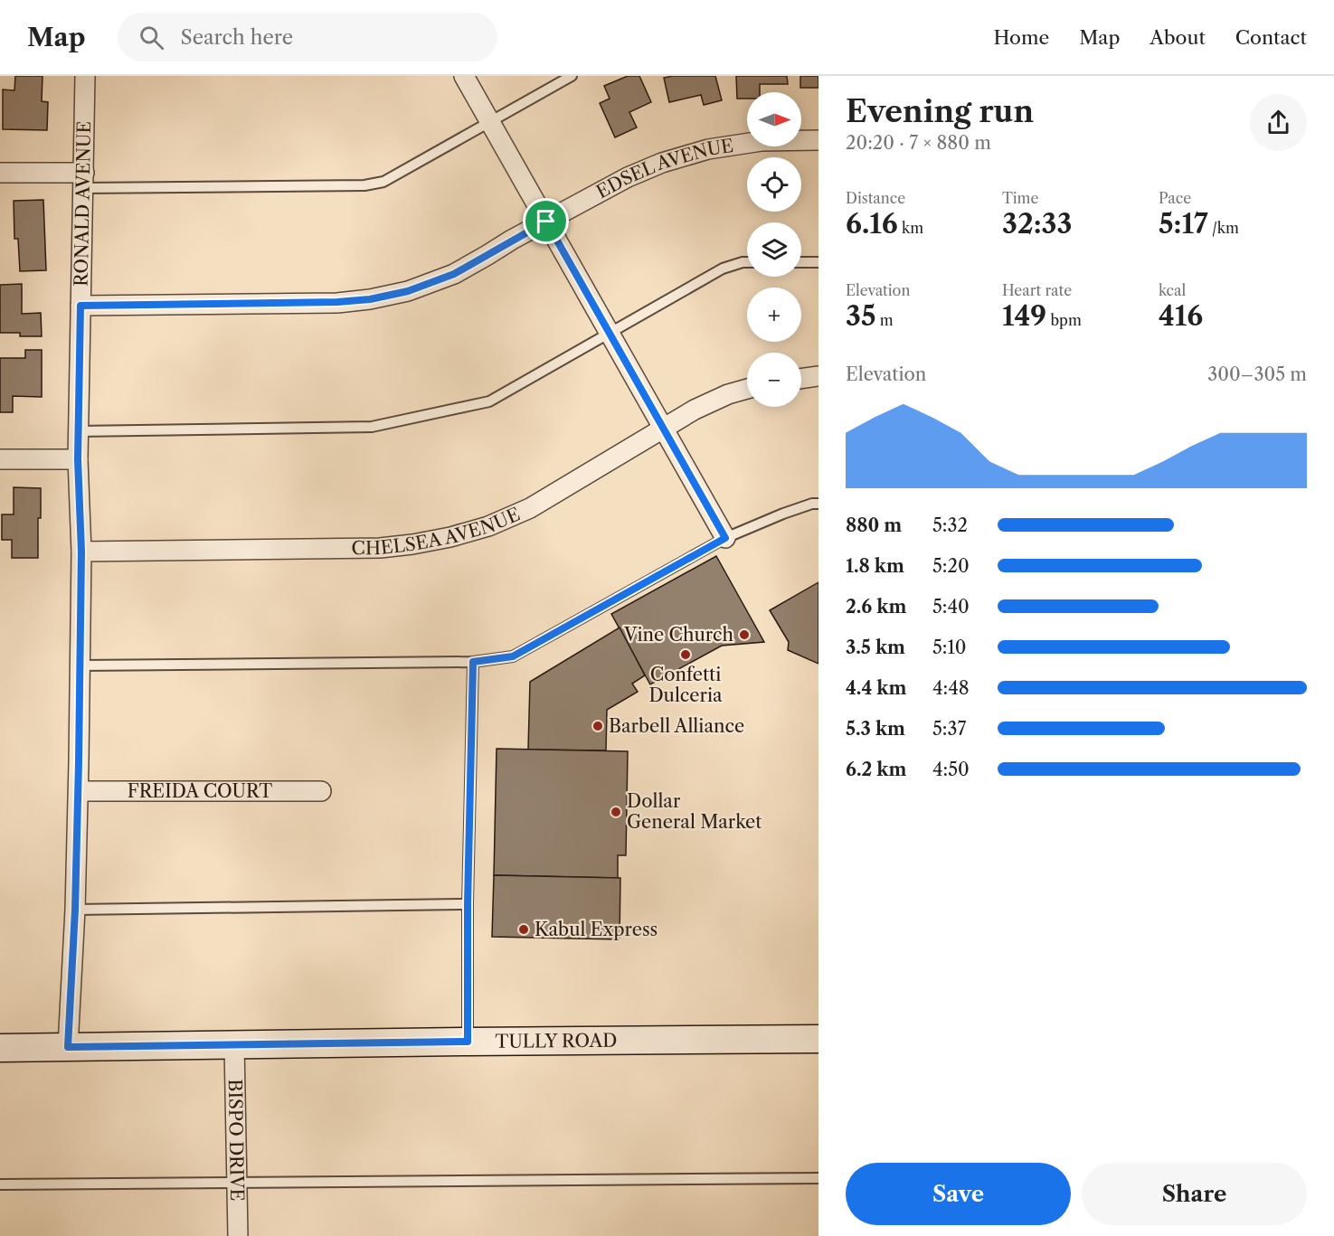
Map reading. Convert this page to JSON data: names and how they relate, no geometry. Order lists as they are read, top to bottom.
{
  "streets": {
    "main road": ["TULLY ROAD"],
    "street": [
      "EDSEL AVENUE",
      "RONALD AVENUE",
      "CHELSEA AVENUE",
      "FREIDA COURT",
      "BISPO DRIVE"
    ]
  },
  "crossings": [
    ["EDSEL AVENUE", "RONALD AVENUE"],
    ["RONALD AVENUE", "CHELSEA AVENUE"],
    ["RONALD AVENUE", "FREIDA COURT"],
    ["RONALD AVENUE", "TULLY ROAD"],
    ["TULLY ROAD", "BISPO DRIVE"]
  ],
  "places": [
    "Vine Church",
    "Confetti Dulceria",
    "Barbell Alliance",
    "Dollar General Market",
    "Kabul Express"
  ],
  "north": "right",
  "page": {
    "header": "Map",
    "search": "Search here",
    "nav": [
      "Home",
      "Map",
      "About",
      "Contact"
    ],
    "heading": ["Evening run", "20:20 · 7 × 880 m"],
    "map_buttons": ["+", "−"],
    "stats": [
      ["Distance", "6.16 km"],
      ["Time", "32:33"],
      ["Pace", "5:17 /km"],
      ["Elevation", "35 m"],
      ["Heart rate", "149 bpm"],
      ["kcal", "416"]
    ],
    "chart": ["Elevation", "300–305 m"],
    "list": [
      {
        "name": "880 m",
        "note": "5:32"
      },
      {
        "name": "1.8 km",
        "note": "5:20"
      },
      {
        "name": "2.6 km",
        "note": "5:40"
      },
      {
        "name": "3.5 km",
        "note": "5:10"
      },
      {
        "name": "4.4 km",
        "note": "4:48"
      },
      {
        "name": "5.3 km",
        "note": "5:37"
      },
      {
        "name": "6.2 km",
        "note": "4:50"
      }
    ],
    "buttons": ["Save", "Share"]
  }
}
